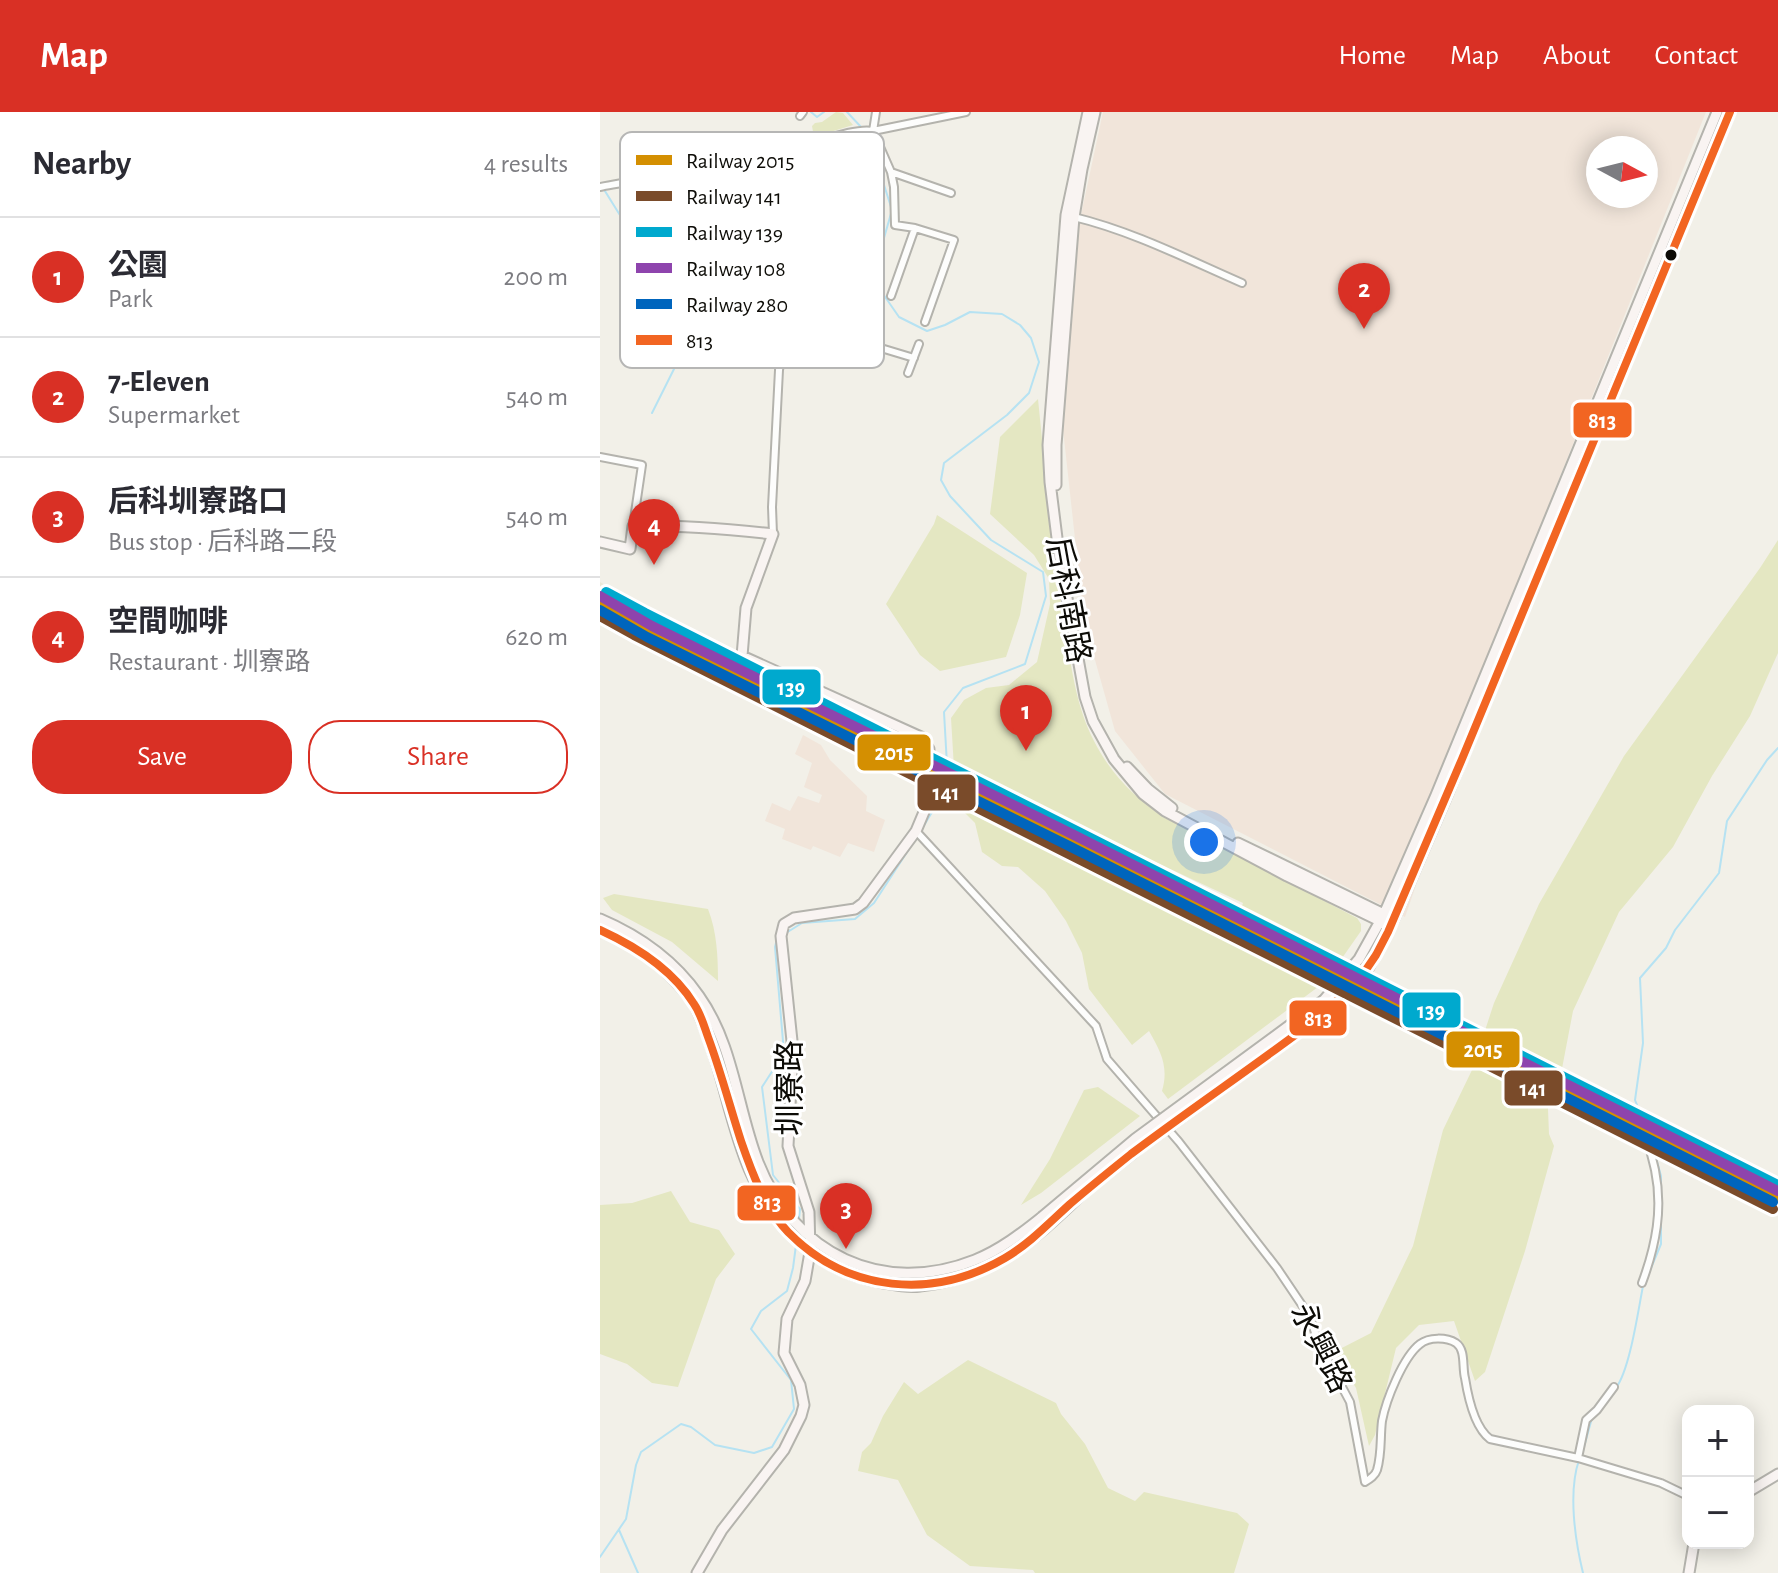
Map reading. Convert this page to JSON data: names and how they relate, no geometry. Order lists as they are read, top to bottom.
{
  "streets": {
    "street": ["后科南路", "圳寮路", "永興路"]
  },
  "crossings": [
    ["圳寮路", "永興路"]
  ],
  "lines": [
    "transit line 813",
    "rail line 139",
    "rail line 108",
    "rail line 2015",
    "rail line 280",
    "rail line 141"
  ],
  "legend": [
    "Railway 2015",
    "Railway 141",
    "Railway 139",
    "Railway 108",
    "Railway 280",
    "813"
  ],
  "north": "right",
  "page": {
    "header": "Map",
    "nav": [
      "Home",
      "Map",
      "About",
      "Contact"
    ],
    "heading": ["Nearby", "4 results"],
    "list": [
      {
        "mark": "1",
        "name": "公園",
        "note": "Park",
        "value": "200 m"
      },
      {
        "mark": "2",
        "name": "7-Eleven",
        "note": "Supermarket",
        "value": "540 m"
      },
      {
        "mark": "3",
        "name": "后科圳寮路口",
        "note": "Bus stop · 后科路二段",
        "value": "540 m"
      },
      {
        "mark": "4",
        "name": "空間咖啡",
        "note": "Restaurant · 圳寮路",
        "value": "620 m"
      }
    ],
    "pins": [
      "2",
      "4",
      "1",
      "3"
    ],
    "buttons": ["Save", "Share"],
    "map_buttons": ["+", "−"]
  }
}
